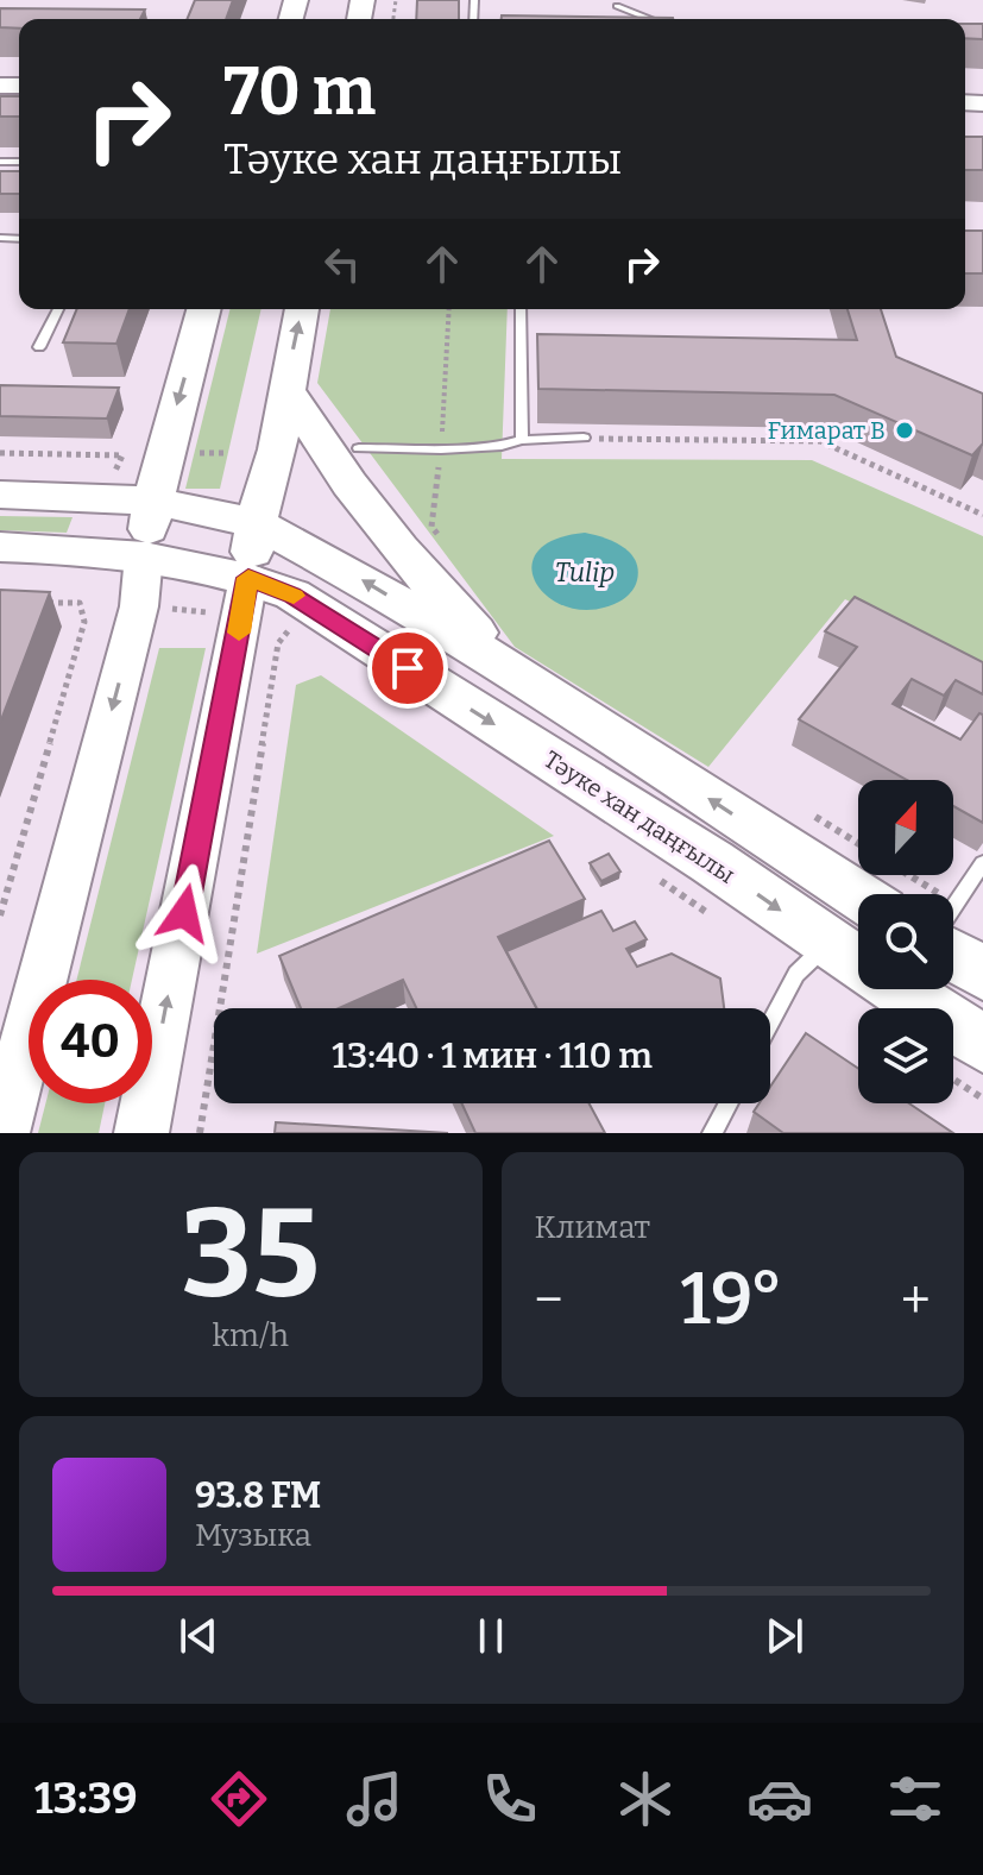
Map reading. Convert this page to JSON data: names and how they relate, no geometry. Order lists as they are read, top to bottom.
{
  "streets": {
    "main road": ["Тәуке хан даңғылы"]
  },
  "water": ["Tulip"],
  "places": ["Ғимарат В"],
  "north": "top",
  "page": {
    "turn": ["70 m", "Тәуке хан даңғылы"],
    "limit": "40",
    "trip": "13:40 · 1 мин · 110 m",
    "tile": [
      ["35", "km/h"],
      "Климат"
    ],
    "heat": ["−", "19°", "+"],
    "song": ["93.8 FM", "Музыка"],
    "tabs": "13:39"
  }
}
